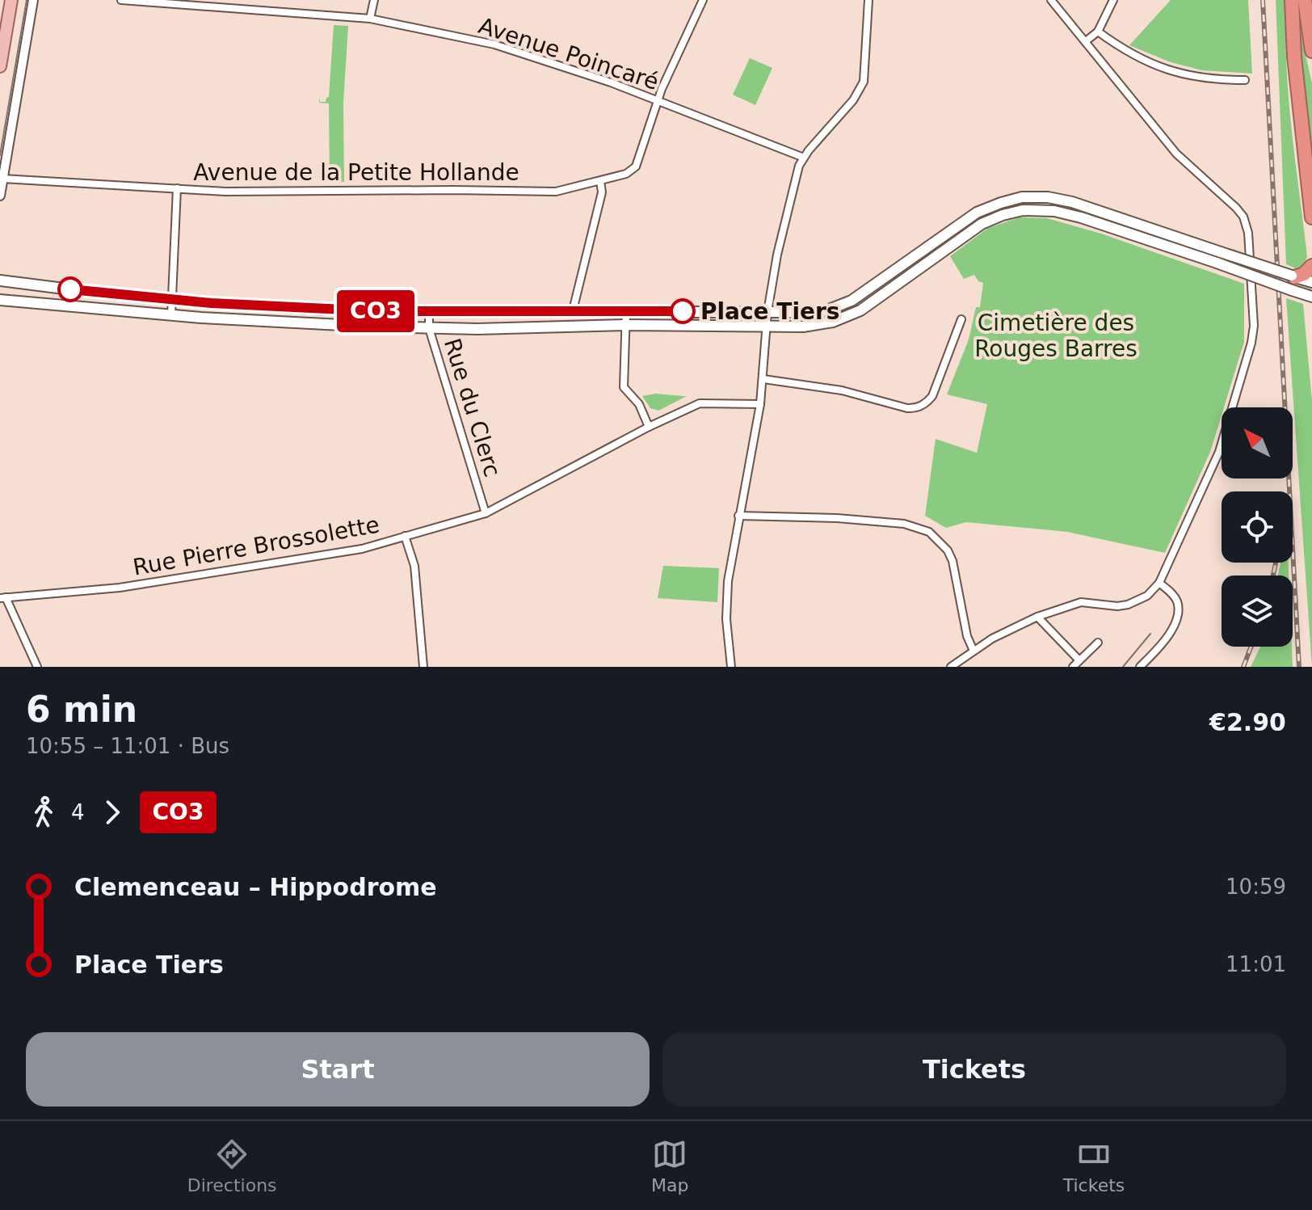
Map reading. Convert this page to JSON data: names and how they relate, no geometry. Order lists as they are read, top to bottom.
{
  "streets": {
    "street": [
      "Avenue Poincaré",
      "Avenue de la Petite Hollande",
      "Rue du Clerc",
      "Rue Pierre Brossolette"
    ]
  },
  "crossings": [
    ["Avenue Poincaré", "Avenue de la Petite Hollande"],
    ["Rue du Clerc", "Rue Pierre Brossolette"]
  ],
  "parks": ["Cimetière des Rouges Barres"],
  "places": ["Place Tiers"],
  "lines": ["bus line CO3"],
  "north": "top left",
  "page": {
    "on_map": "CO3",
    "heading": ["6 min", "10:55 – 11:01 · Bus", "€2.90"],
    "legs": ["4", "CO3"],
    "list": [
      {
        "name": "Clemenceau – Hippodrome",
        "value": "10:59"
      },
      {
        "name": "Place Tiers",
        "value": "11:01"
      }
    ],
    "buttons": ["Start", "Tickets"],
    "tabs": ["Directions", "Map", "Tickets"]
  }
}
